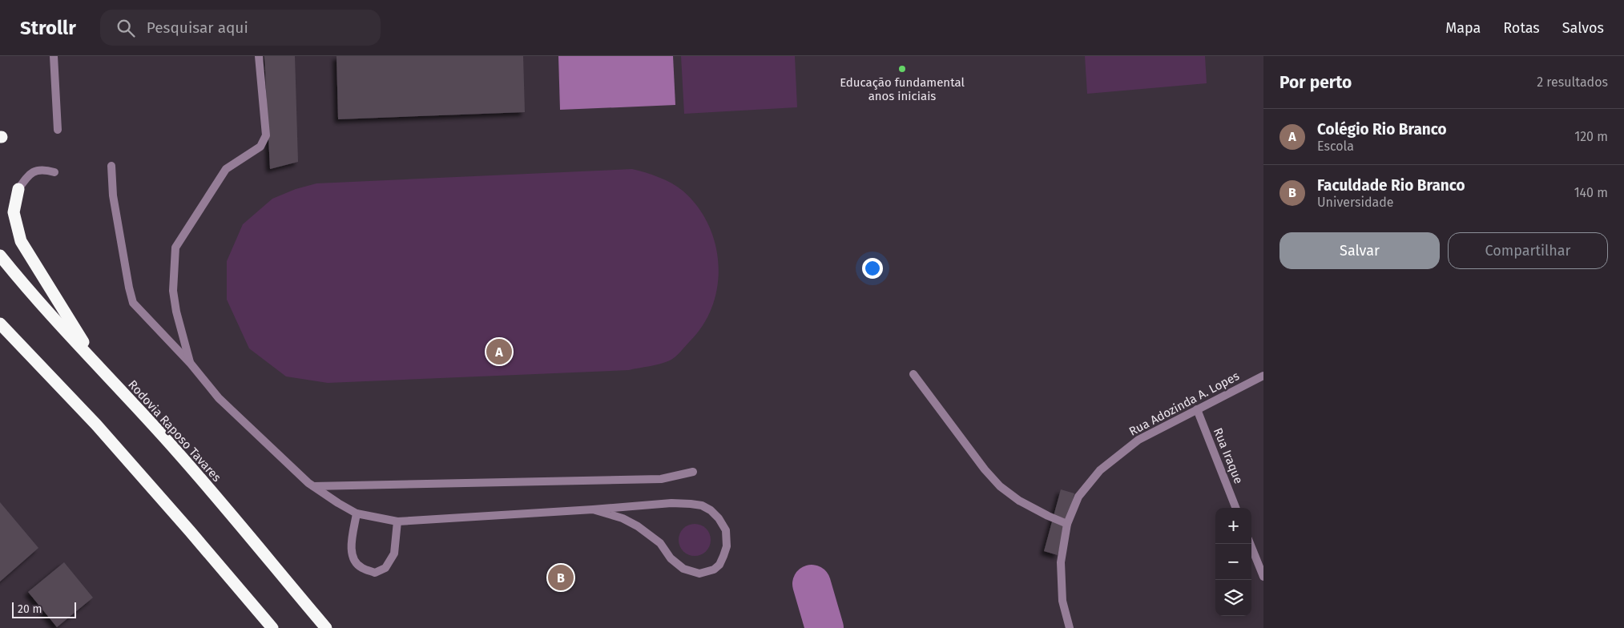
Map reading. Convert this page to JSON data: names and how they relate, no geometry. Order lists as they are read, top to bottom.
{
  "streets": {
    "highway": ["Rodovia Raposo Tavares"],
    "street": ["Rua Adozinda A. Lopes", "Rua Iraque"]
  },
  "crossings": [
    ["Rua Adozinda A. Lopes", "Rua Iraque"]
  ],
  "places": ["Educação fundamental anos iniciais"],
  "scale_bar": "20 m",
  "page": {
    "header": "Strollr",
    "search": "Pesquisar aqui",
    "nav": ["Mapa", "Rotas", "Salvos"],
    "heading": ["Por perto", "2 resultados"],
    "list": [
      {
        "mark": "A",
        "name": "Colégio Rio Branco",
        "note": "Escola",
        "value": "120 m"
      },
      {
        "mark": "B",
        "name": "Faculdade Rio Branco",
        "note": "Universidade",
        "value": "140 m"
      }
    ],
    "buttons": ["Salvar", "Compartilhar"],
    "pins": ["A", "B"],
    "map_buttons": ["+", "−"],
    "scale": "20 m"
  }
}
